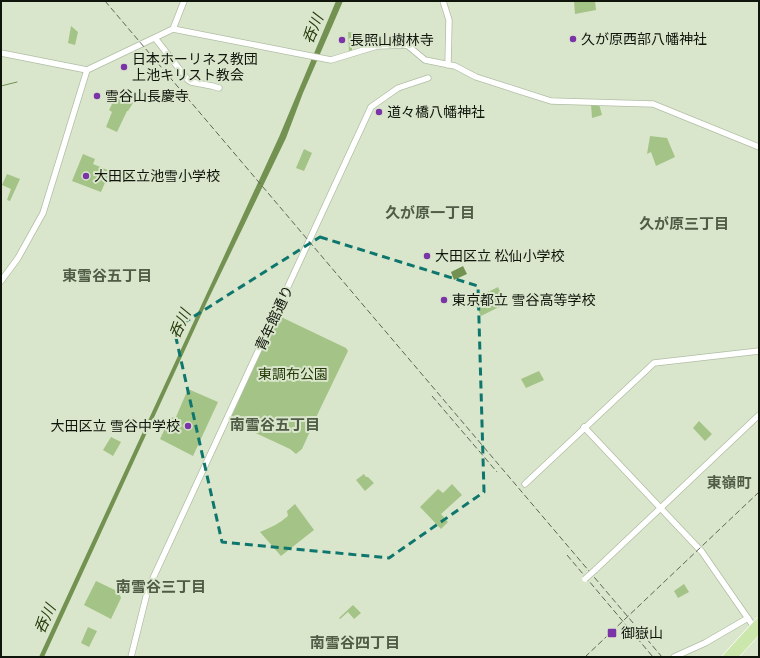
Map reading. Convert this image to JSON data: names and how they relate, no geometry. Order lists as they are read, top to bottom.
{
  "streets": {
    "street": ["青年館通り"]
  },
  "districts": [
    "久が原一丁目",
    "久が原三丁目",
    "東雪谷五丁目",
    "南雪谷五丁目",
    "東嶺町",
    "南雪谷三丁目",
    "南雪谷四丁目"
  ],
  "water": ["呑川"],
  "parks": ["東調布公園"],
  "places": {
    "other": [
      "久が原西部八幡神社",
      "長照山樹林寺",
      "日本ホーリネス教団 上池キリスト教会",
      "雪谷山長慶寺",
      "道々橋八幡神社",
      "大田区立池雪小学校",
      "大田区立 松仙小学校",
      "東京都立 雪谷高等学校",
      "大田区立 雪谷中学校"
    ],
    "transit": ["御嶽山"]
  }
}
